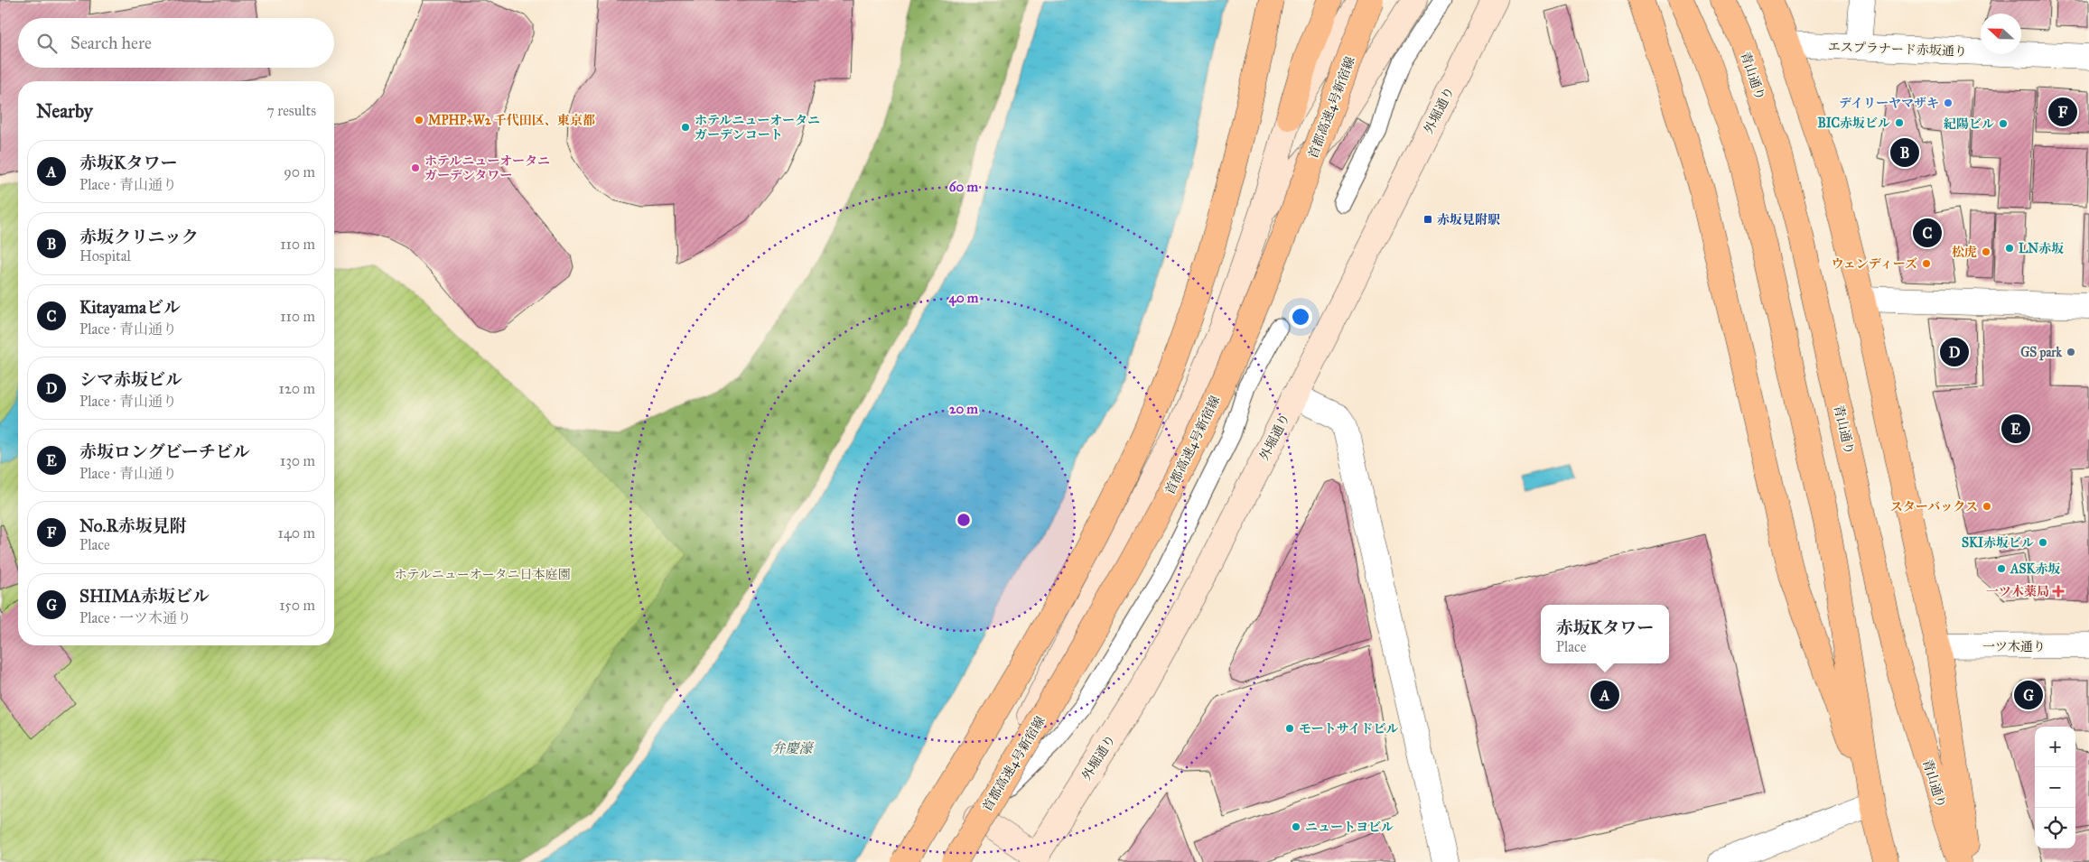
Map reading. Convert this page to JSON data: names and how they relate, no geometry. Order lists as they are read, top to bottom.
{
  "streets": {
    "highway": ["青山通り", "首都高速4号新宿線"],
    "main road": ["外堀通り"],
    "street": ["エスプラナード赤坂通り", "一ツ木通り"]
  },
  "water": ["弁慶濠"],
  "parks": ["ホテルニューオータニ日本庭園"],
  "places": {
    "other": [
      "デイリーヤマザキ",
      "MPHP+W2 千代田区、東京都",
      "BIC赤坂ビル",
      "紀陽ビル",
      "ホテルニューオータニ ガーデンコート",
      "ホテルニューオータニ ガーデンタワー",
      "LN赤坂",
      "松虎",
      "ウェンディーズ",
      "GS park",
      "スターバックス",
      "SKI赤坂ビル",
      "ASK赤坂",
      "モートサイドビル",
      "ニュートヨビル"
    ],
    "transit": ["赤坂見附駅"],
    "health": ["一ツ木薬局"]
  },
  "north": "left",
  "page": {
    "search": "Search here",
    "heading": ["Nearby", "7 results"],
    "pins": [
      "F",
      "B",
      "C",
      "D",
      "E",
      "A",
      "G"
    ],
    "list": [
      {
        "mark": "A",
        "name": "赤坂Kタワー",
        "note": "Place · 青山通り",
        "value": "90 m"
      },
      {
        "mark": "B",
        "name": "赤坂クリニック",
        "note": "Hospital",
        "value": "110 m"
      },
      {
        "mark": "C",
        "name": "Kitayamaビル",
        "note": "Place · 青山通り",
        "value": "110 m"
      },
      {
        "mark": "D",
        "name": "シマ赤坂ビル",
        "note": "Place · 青山通り",
        "value": "120 m"
      },
      {
        "mark": "E",
        "name": "赤坂ロングビーチビル",
        "note": "Place · 青山通り",
        "value": "130 m"
      },
      {
        "mark": "F",
        "name": "No.R赤坂見附",
        "note": "Place",
        "value": "140 m"
      },
      {
        "mark": "G",
        "name": "SHIMA赤坂ビル",
        "note": "Place · 一ツ木通り",
        "value": "150 m"
      }
    ],
    "popup": ["赤坂Kタワー", "Place"],
    "map_buttons": ["+", "−"]
  },
  "rings": ["60 m", "40 m", "20 m"]
}
